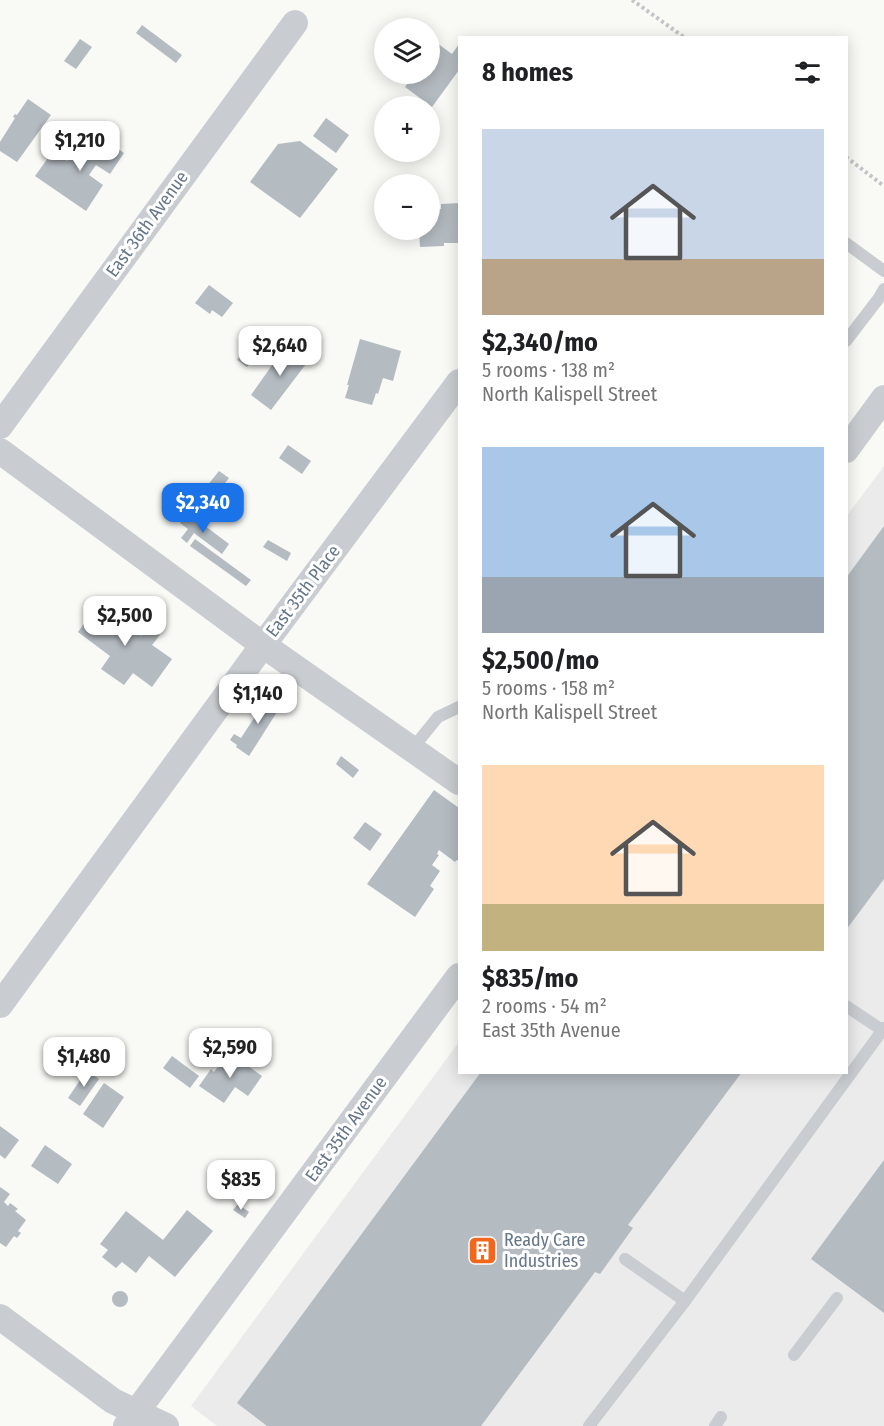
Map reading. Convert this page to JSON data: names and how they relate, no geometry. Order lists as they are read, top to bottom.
{
  "streets": {
    "street": ["East 36th Avenue", "East 35th Place", "East 35th Avenue"]
  },
  "places": {
    "building": ["Ready Care Industries"]
  },
  "page": {
    "map_buttons": ["+", "−"],
    "heading": "8 homes",
    "list": [
      {
        "name": "$2,340/mo",
        "note": "5 rooms · 138 m² · North Kalispell Street"
      },
      {
        "name": "$2,500/mo",
        "note": "5 rooms · 158 m² · North Kalispell Street"
      },
      {
        "name": "$835/mo",
        "note": "2 rooms · 54 m² · East 35th Avenue"
      }
    ],
    "price": [
      "$1,210",
      "$2,640",
      "$2,340",
      "$2,500",
      "$1,140",
      "$2,590",
      "$1,480",
      "$835"
    ]
  }
}
